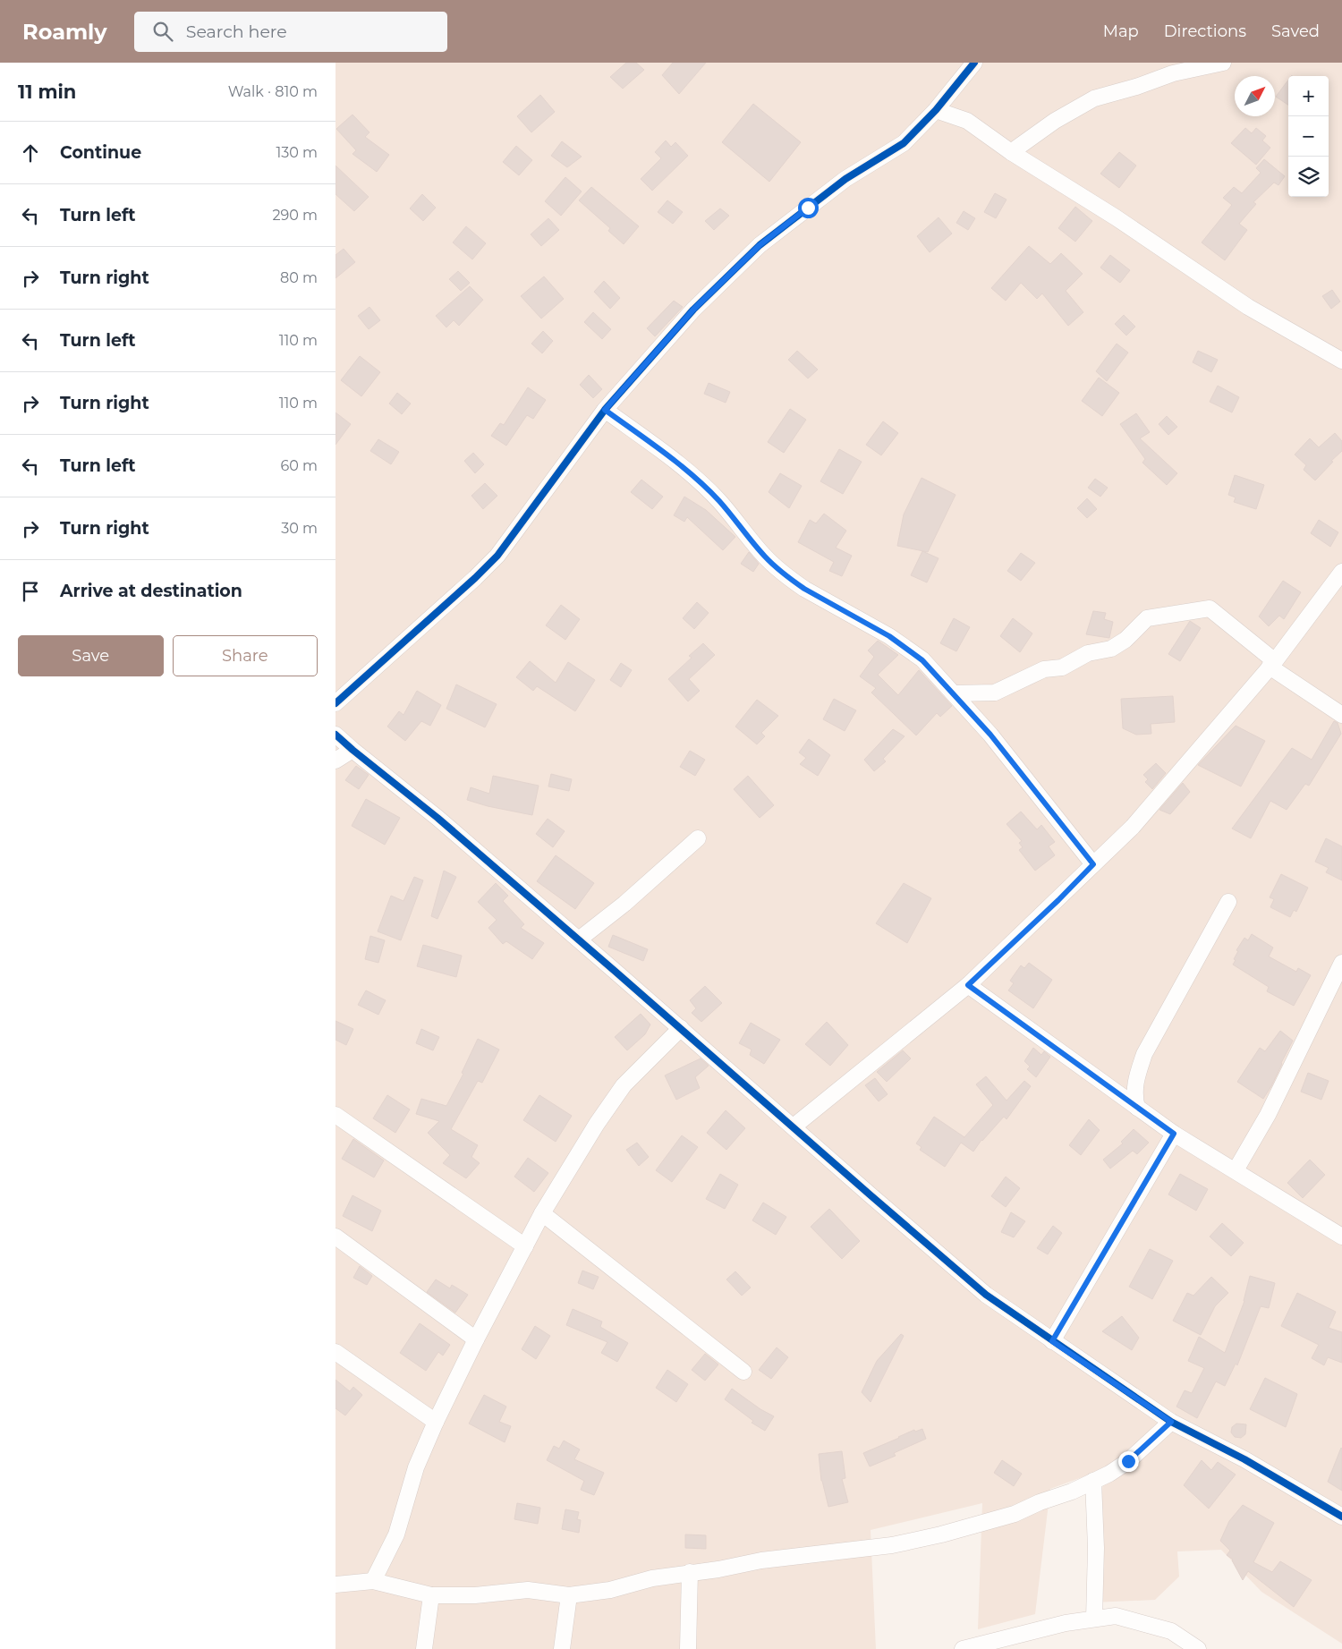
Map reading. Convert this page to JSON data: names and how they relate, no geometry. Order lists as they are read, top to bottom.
{
  "north": "top right",
  "page": {
    "header": "Roamly",
    "search": "Search here",
    "nav": ["Map", "Directions", "Saved"],
    "heading": ["11 min", "Walk · 810 m"],
    "map_buttons": ["+", "−"],
    "list": [
      ["Continue", "130 m"],
      ["Turn left", "290 m"],
      ["Turn right", "80 m"],
      ["Turn left", "110 m"],
      ["Turn right", "110 m"],
      ["Turn left", "60 m"],
      ["Turn right", "30 m"],
      "Arrive at destination"
    ],
    "buttons": ["Save", "Share"]
  }
}
